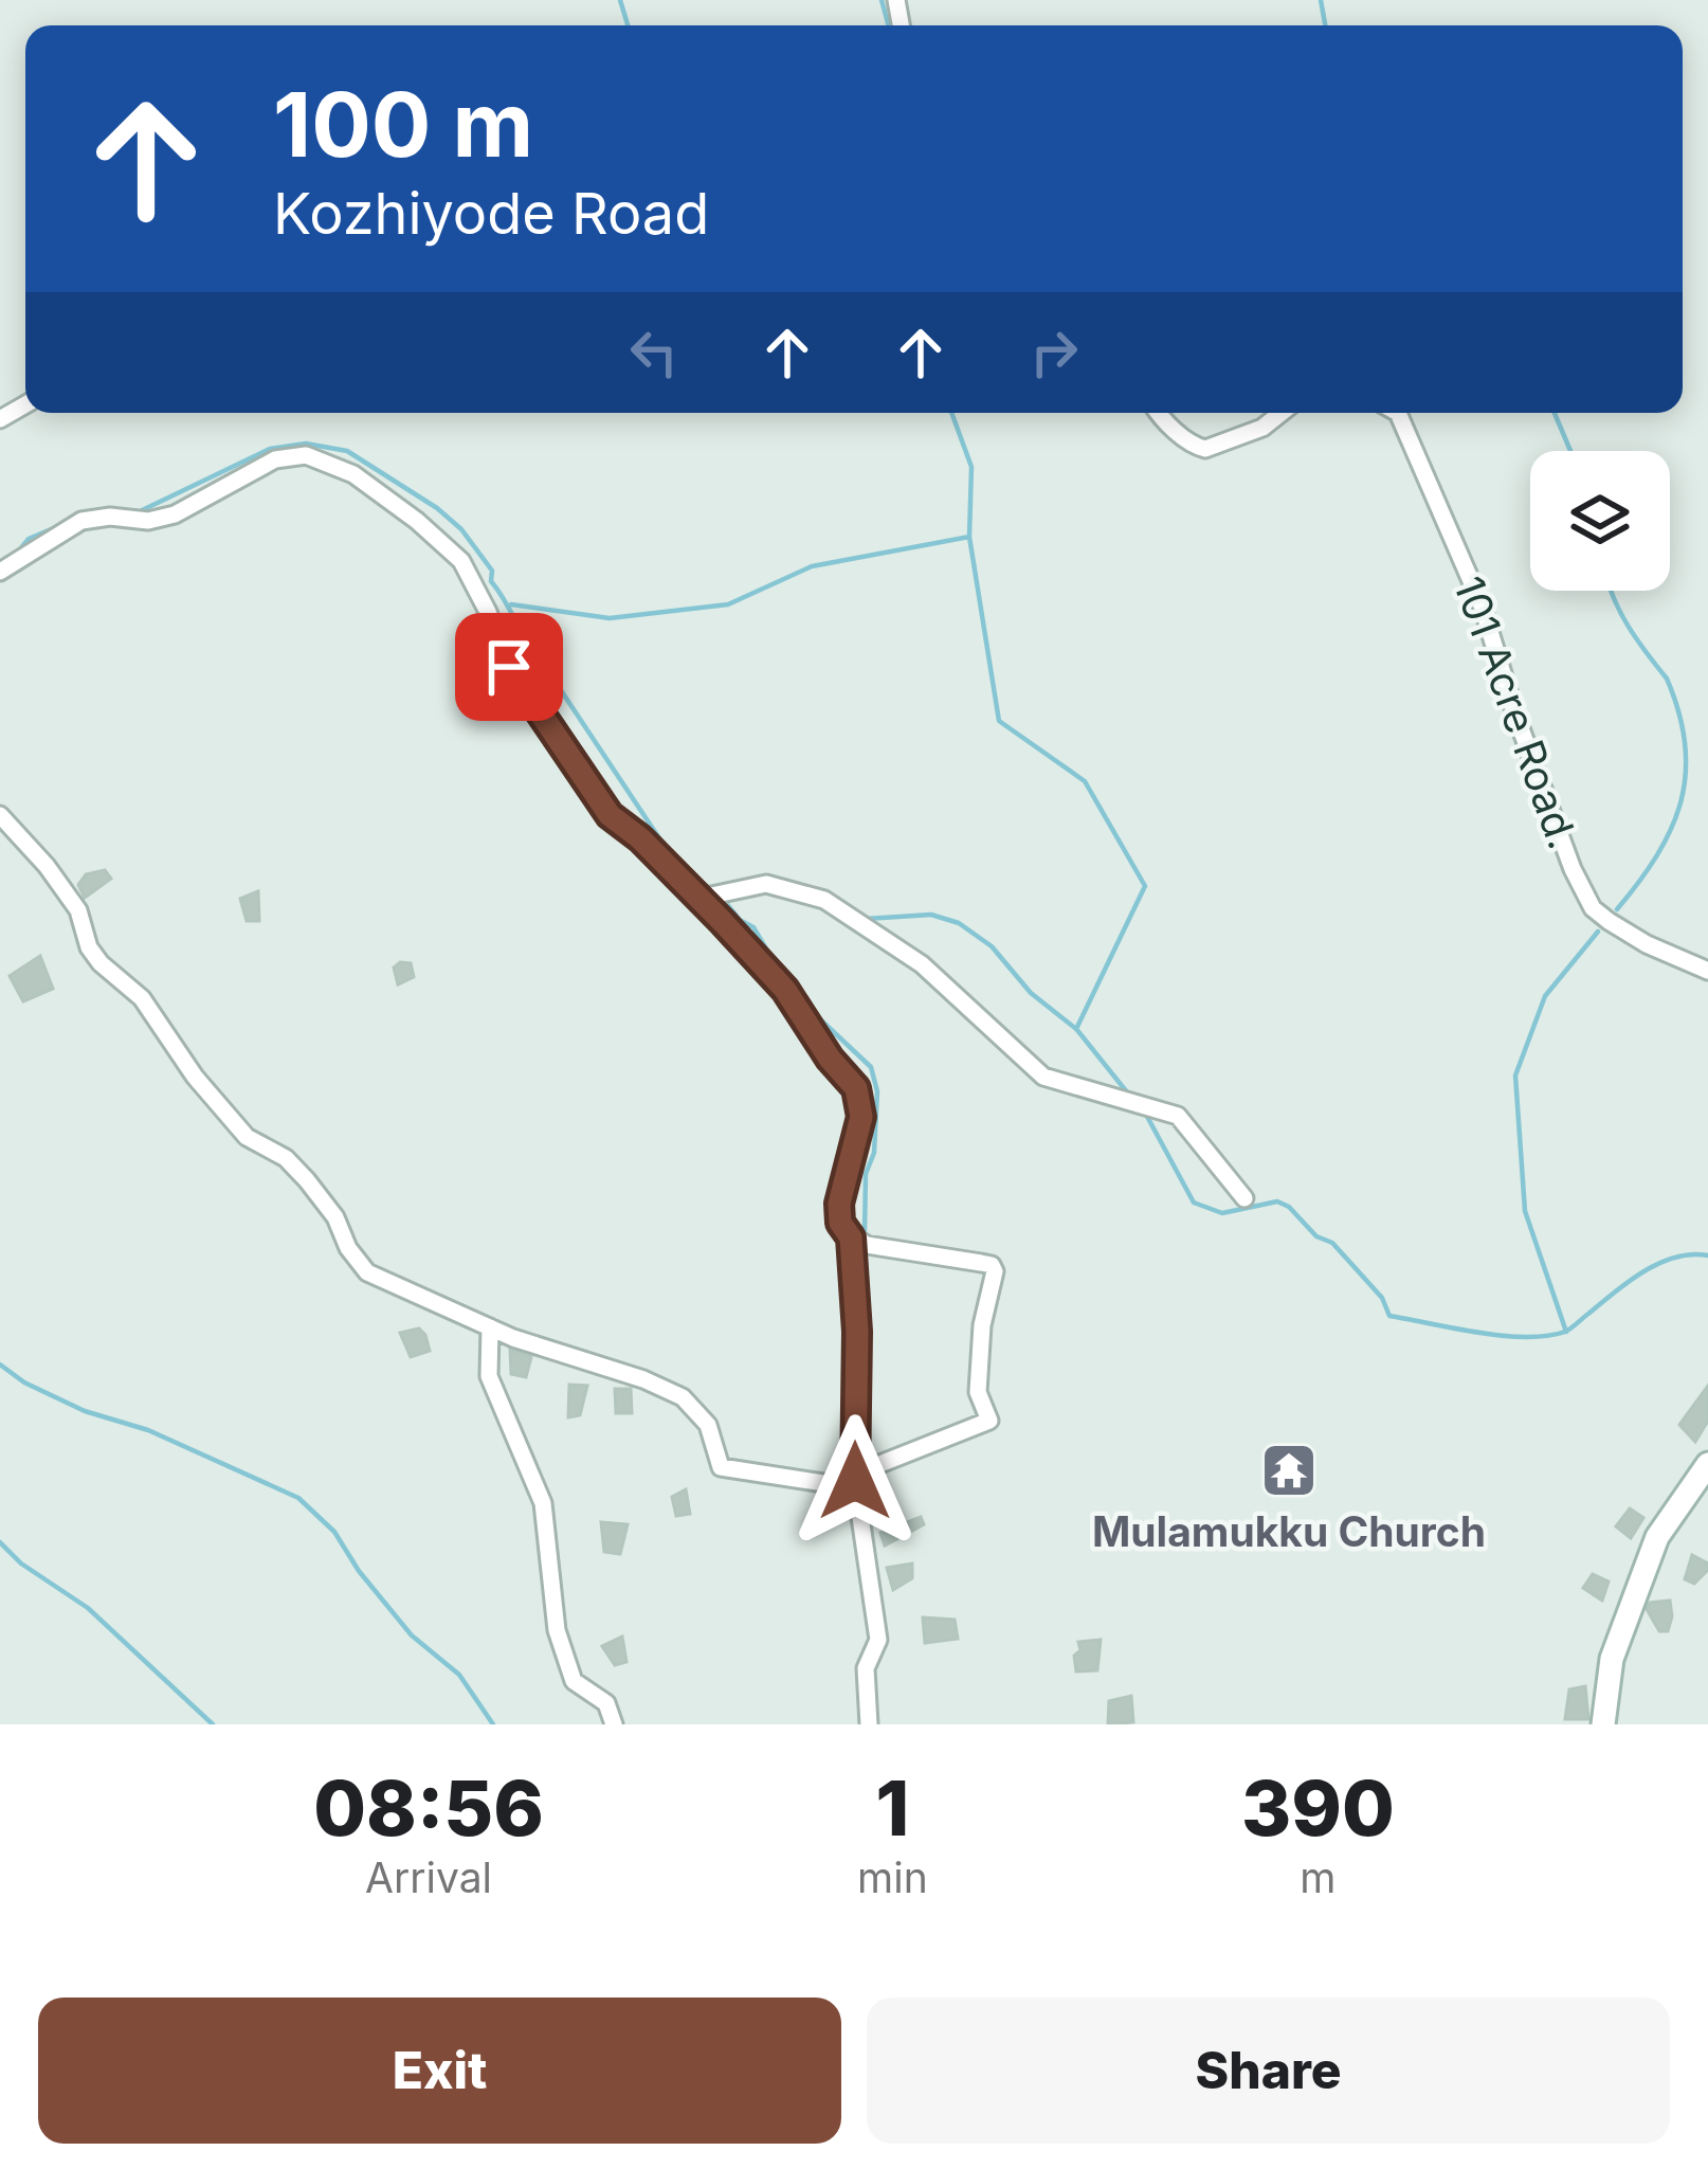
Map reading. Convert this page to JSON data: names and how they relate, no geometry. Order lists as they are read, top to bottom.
{
  "streets": {
    "street": ["101 Acre Road."]
  },
  "places": {
    "temple": ["Mulamukku Church"]
  },
  "page": {
    "turn": ["100 m", "Kozhiyode Road"],
    "eta": [
      "08:56",
      "Arrival",
      "1",
      "min",
      "390",
      "m"
    ],
    "buttons": ["Exit", "Share"]
  }
}
